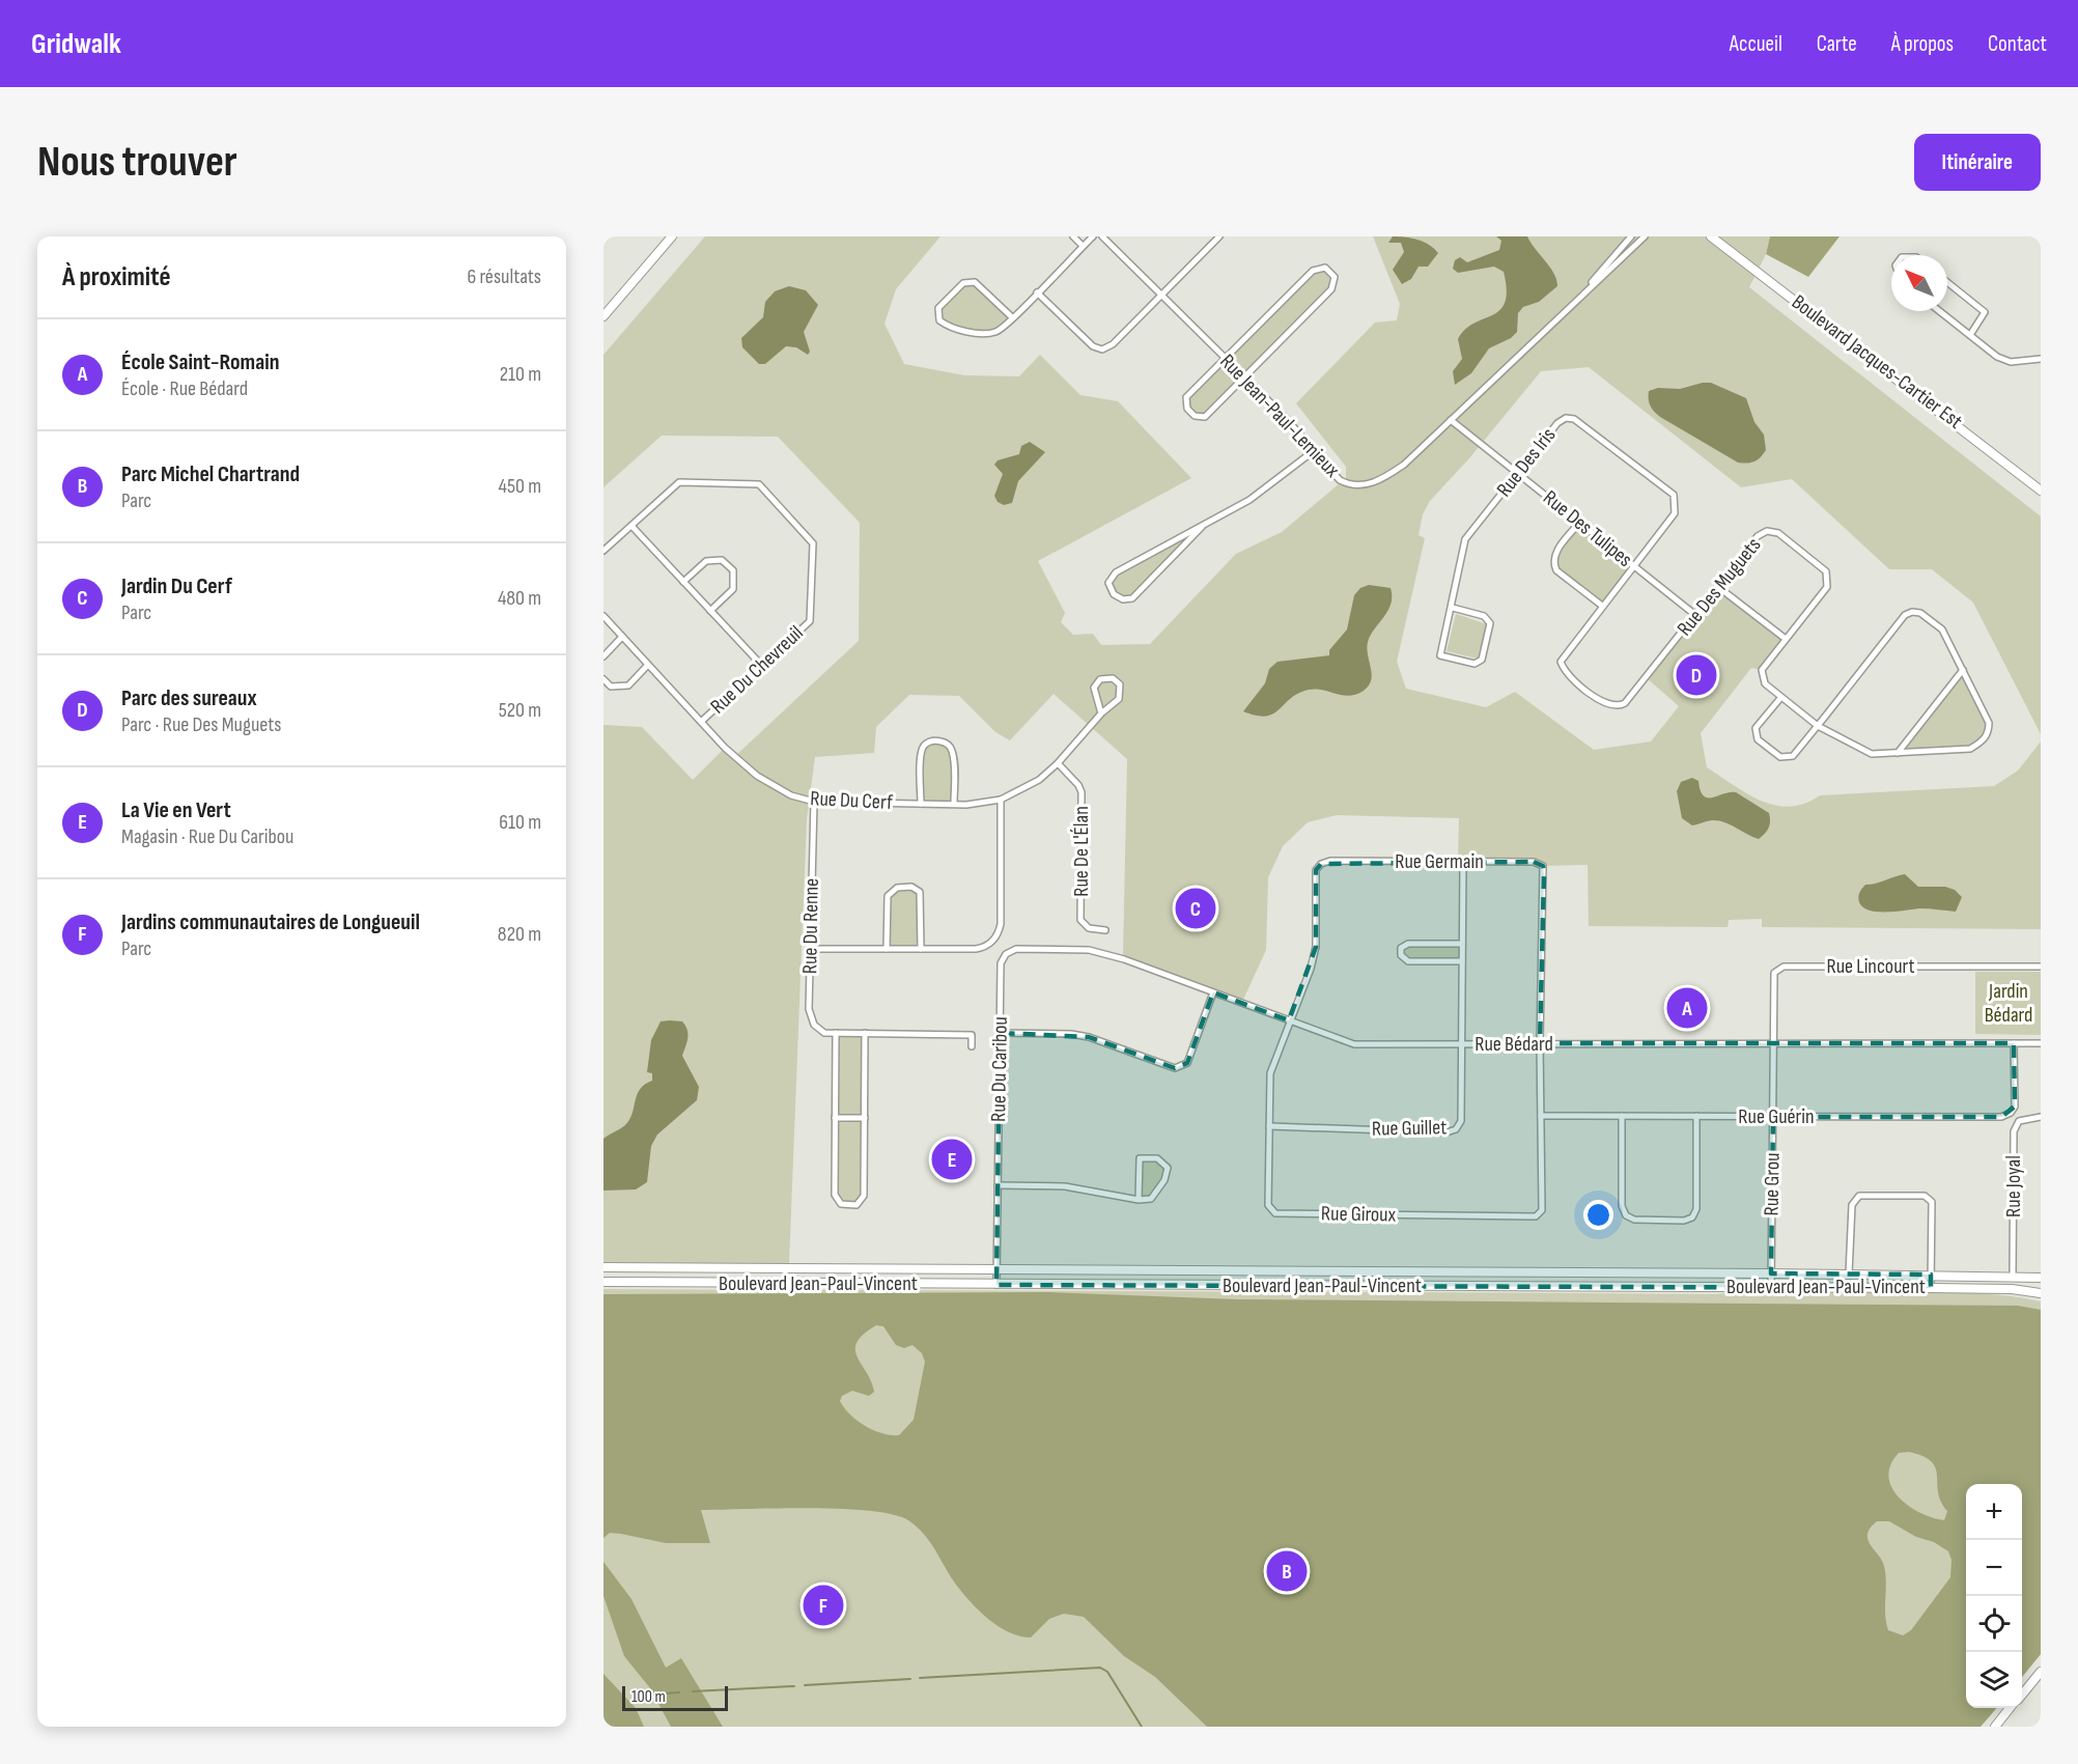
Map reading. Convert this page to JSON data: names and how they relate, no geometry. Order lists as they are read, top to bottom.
{
  "streets": {
    "street": [
      "Boulevard Jacques-Cartier Est",
      "Rue Jean-Paul-Lemieux",
      "Rue Des Iris",
      "Rue Des Tulipes",
      "Rue Des Muguets",
      "Rue Du Chevreuil",
      "Rue Du Cerf",
      "Rue De L'Élan",
      "Rue Germain",
      "Rue Du Renne",
      "Rue Lincourt",
      "Rue Bédard",
      "Rue Du Caribou",
      "Rue Guérin",
      "Rue Guillet",
      "Rue Grou",
      "Rue Joyal",
      "Rue Giroux",
      "Boulevard Jean-Paul-Vincent"
    ]
  },
  "crossings": [
    ["Rue Jean-Paul-Lemieux", "Rue Des Tulipes"],
    ["Rue Des Iris", "Rue Des Tulipes"],
    ["Rue Des Iris", "Rue Des Muguets"],
    ["Rue Des Tulipes", "Rue Des Muguets"],
    ["Rue Du Chevreuil", "Rue Du Cerf"],
    ["Rue Du Cerf", "Rue De L'Élan"],
    ["Rue Du Cerf", "Rue Du Renne"],
    ["Rue Germain", "Rue Bédard"],
    ["Rue Germain", "Rue Guillet"],
    ["Rue Germain", "Rue Giroux"],
    ["Rue Lincourt", "Rue Bédard"],
    ["Rue Lincourt", "Rue Grou"],
    ["Rue Bédard", "Rue Du Caribou"],
    ["Rue Bédard", "Rue Guérin"],
    ["Rue Bédard", "Rue Guillet"],
    ["Rue Bédard", "Rue Grou"],
    ["Rue Bédard", "Rue Giroux"],
    ["Rue Du Caribou", "Boulevard Jean-Paul-Vincent"],
    ["Rue Guérin", "Rue Grou"],
    ["Rue Guérin", "Rue Giroux"],
    ["Rue Guillet", "Rue Giroux"],
    ["Rue Grou", "Boulevard Jean-Paul-Vincent"],
    ["Rue Joyal", "Boulevard Jean-Paul-Vincent"]
  ],
  "parks": ["Jardin Bédard"],
  "scale_bar": "100 m",
  "north": "top left",
  "page": {
    "header": "Gridwalk",
    "nav": [
      "Accueil",
      "Carte",
      "À propos",
      "Contact"
    ],
    "buttons": "Itinéraire",
    "title": "Nous trouver",
    "heading": ["À proximité", "6 résultats"],
    "list": [
      {
        "mark": "A",
        "name": "École Saint-Romain",
        "note": "École · Rue Bédard",
        "value": "210 m"
      },
      {
        "mark": "B",
        "name": "Parc Michel Chartrand",
        "note": "Parc",
        "value": "450 m"
      },
      {
        "mark": "C",
        "name": "Jardin Du Cerf",
        "note": "Parc",
        "value": "480 m"
      },
      {
        "mark": "D",
        "name": "Parc des sureaux",
        "note": "Parc · Rue Des Muguets",
        "value": "520 m"
      },
      {
        "mark": "E",
        "name": "La Vie en Vert",
        "note": "Magasin · Rue Du Caribou",
        "value": "610 m"
      },
      {
        "mark": "F",
        "name": "Jardins communautaires de Longueuil",
        "note": "Parc",
        "value": "820 m"
      }
    ],
    "pins": [
      "D",
      "C",
      "A",
      "E",
      "B",
      "F"
    ],
    "map_buttons": ["+", "−"],
    "scale": "100 m"
  }
}
